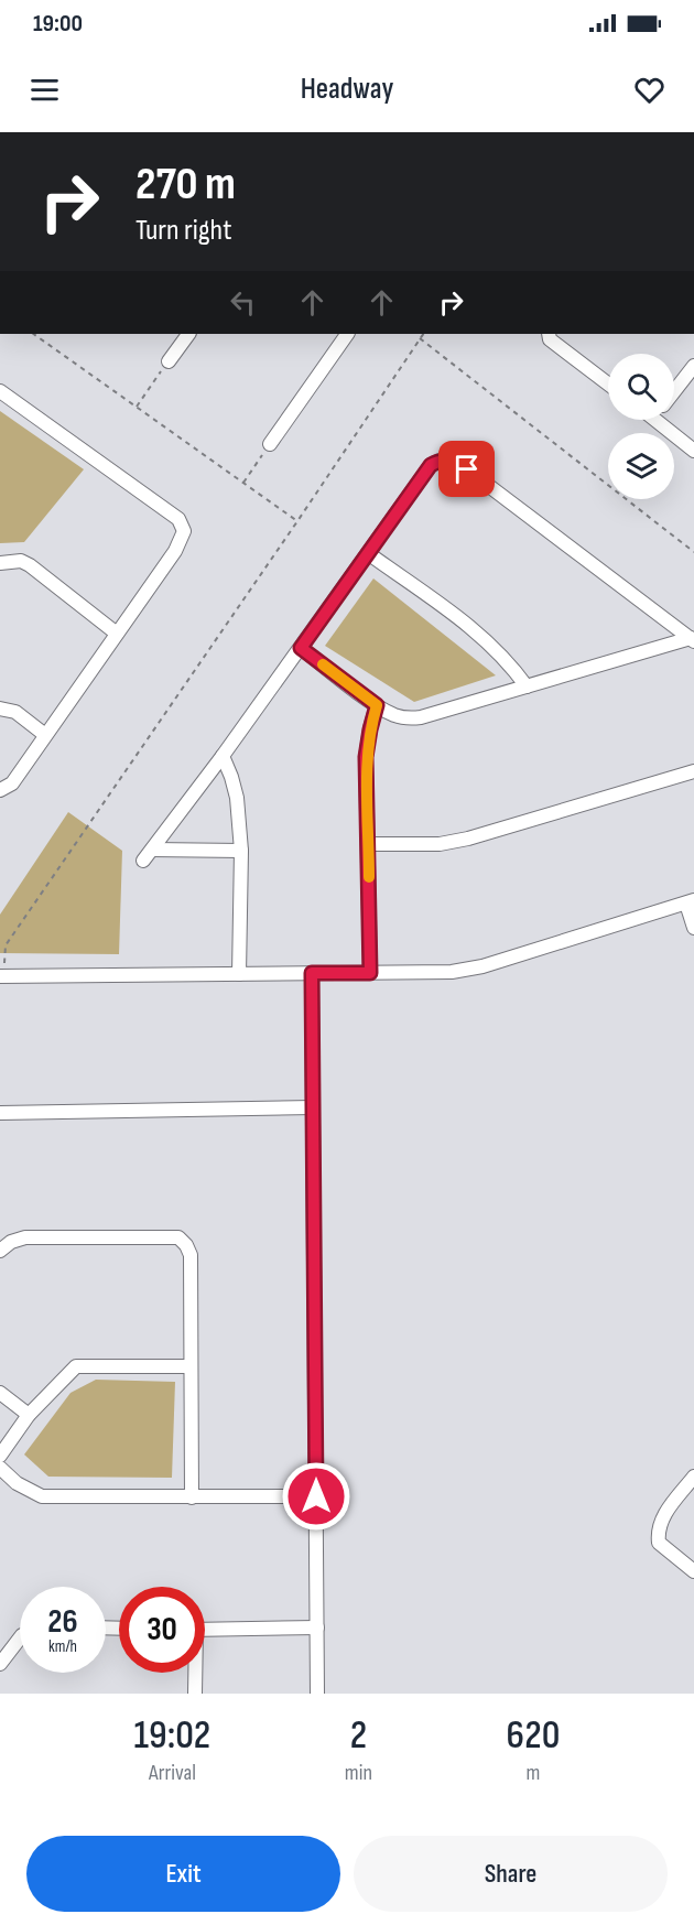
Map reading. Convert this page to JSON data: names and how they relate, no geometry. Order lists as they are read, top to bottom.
{
  "page": {
    "status": "19:00",
    "header": "Headway",
    "turn": ["270 m", "Turn right"],
    "speed": "26 km/h",
    "limit": "30",
    "eta": [
      "19:02",
      "Arrival",
      "2",
      "min",
      "620",
      "m"
    ],
    "buttons": ["Exit", "Share"]
  }
}
